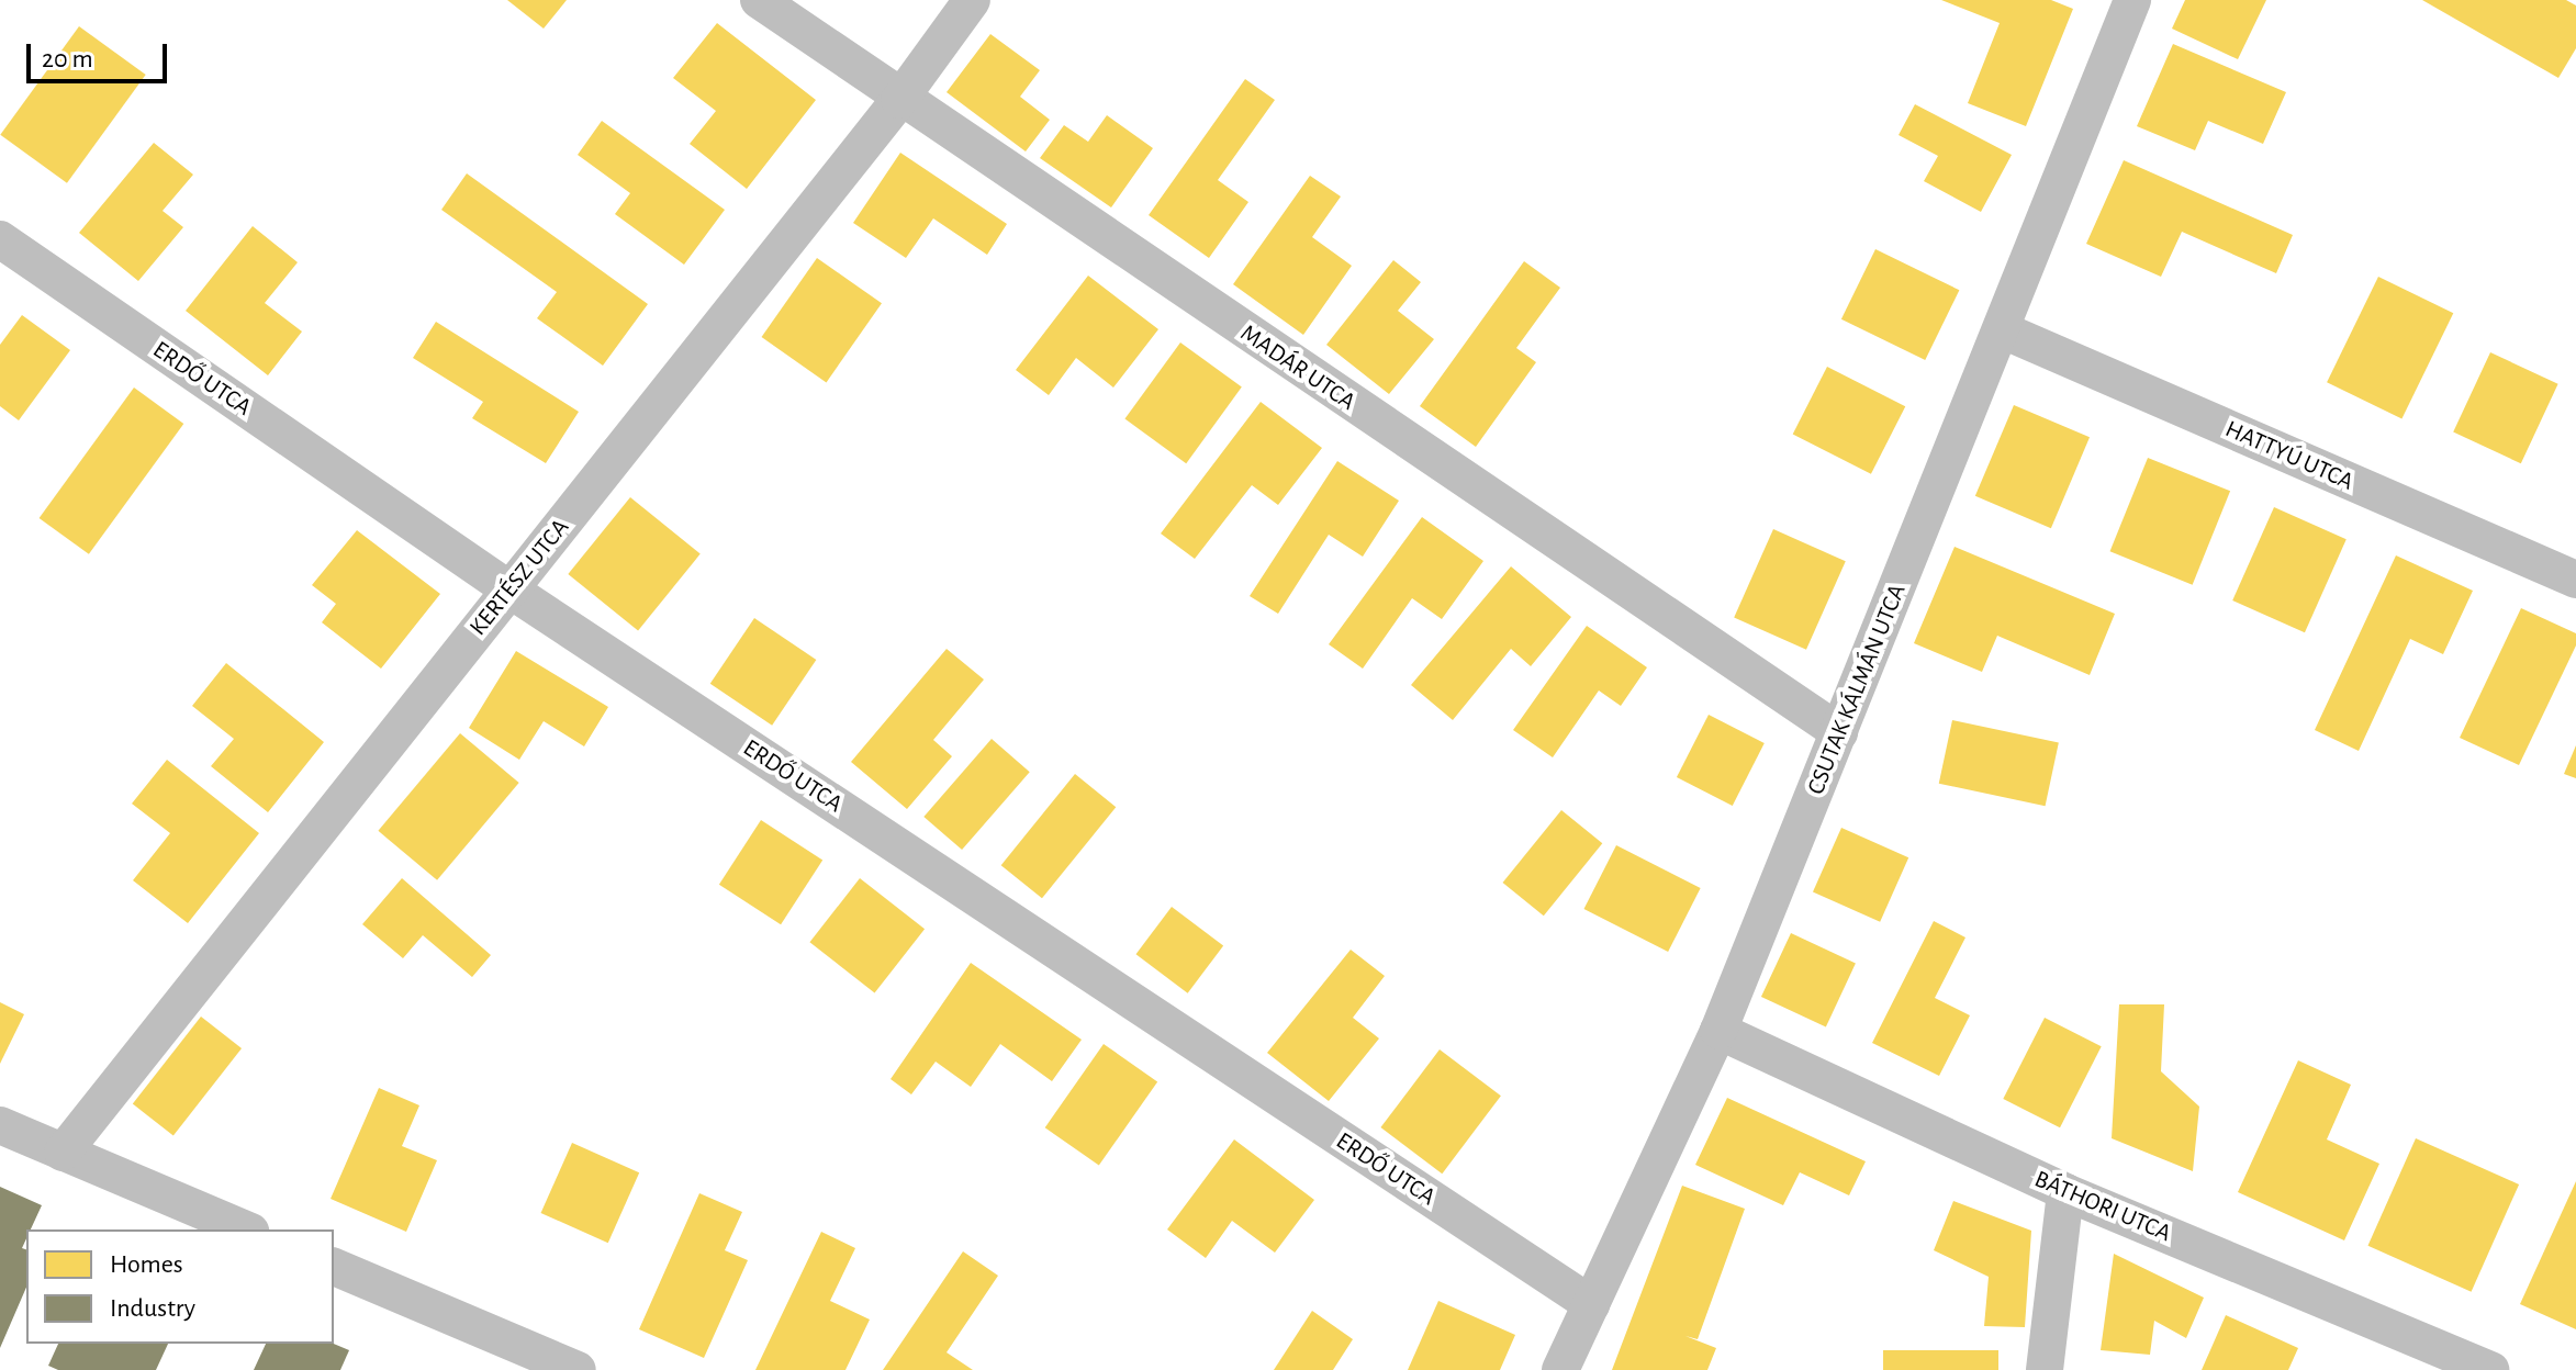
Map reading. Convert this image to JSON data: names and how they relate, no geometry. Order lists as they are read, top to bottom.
{
  "streets": {
    "street": [
      "MADÁR UTCA",
      "ERDŐ UTCA",
      "HATTYÚ UTCA",
      "KERTÉSZ UTCA",
      "CSUTAK KÁLMÁN UTCA",
      "BÁTHORI UTCA"
    ]
  },
  "crossings": [
    ["MADÁR UTCA", "KERTÉSZ UTCA"],
    ["MADÁR UTCA", "CSUTAK KÁLMÁN UTCA"],
    ["ERDŐ UTCA", "KERTÉSZ UTCA"],
    ["ERDŐ UTCA", "CSUTAK KÁLMÁN UTCA"],
    ["HATTYÚ UTCA", "CSUTAK KÁLMÁN UTCA"],
    ["CSUTAK KÁLMÁN UTCA", "BÁTHORI UTCA"]
  ],
  "legend": ["Homes", "Industry"],
  "scale_bar": "20 m"
}
